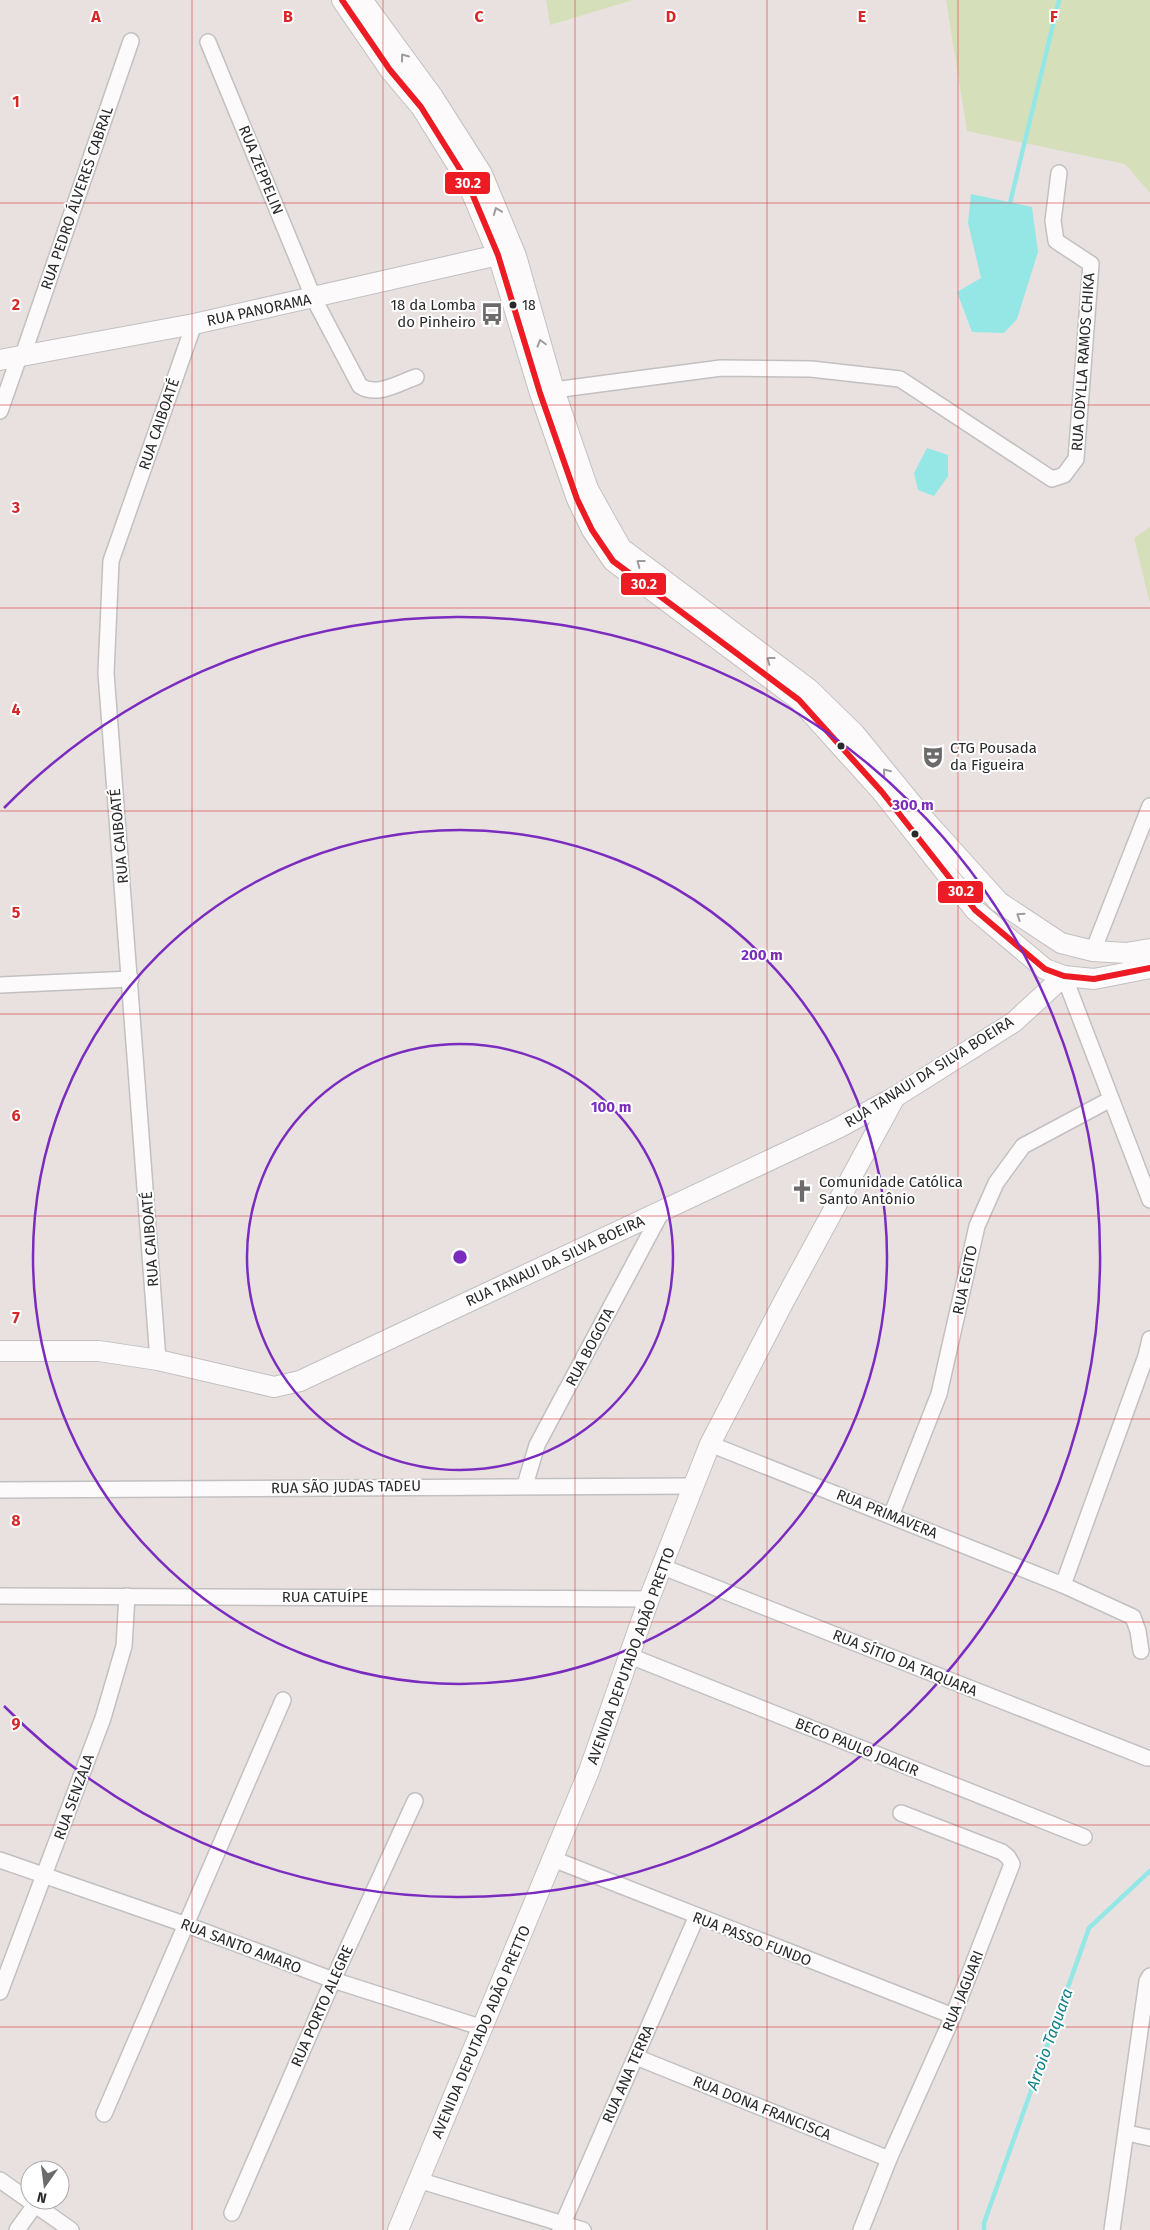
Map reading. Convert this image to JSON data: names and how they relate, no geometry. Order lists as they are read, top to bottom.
{
  "streets": {
    "street": [
      "RUA ZEPPELIN",
      "RUA PEDRO ÁLVERES CABRAL",
      "RUA PANORAMA",
      "RUA ODYLLA RAMOS CHIKA",
      "RUA CAIBOATÉ",
      "RUA TANAUI DA SILVA BOEIRA",
      "RUA EGITO",
      "RUA BOGOTA",
      "RUA SÃO JUDAS TADEU",
      "RUA PRIMAVERA",
      "RUA CATUÍPE",
      "AVENIDA DEPUTADO ADÃO PRETTO",
      "RUA SÍTIO DA TAQUARA",
      "BECO PAULO JOACIR",
      "RUA SENZALA",
      "RUA PASSO FUNDO",
      "RUA SANTO AMARO",
      "RUA JAGUARI",
      "RUA PORTO ALEGRE",
      "RUA ANA TERRA",
      "RUA DONA FRANCISCA"
    ]
  },
  "crossings": [
    ["RUA ZEPPELIN", "RUA PANORAMA"],
    ["RUA PEDRO ÁLVERES CABRAL", "RUA PANORAMA"],
    ["RUA PANORAMA", "RUA CAIBOATÉ"],
    ["RUA CAIBOATÉ", "RUA TANAUI DA SILVA BOEIRA"],
    ["RUA TANAUI DA SILVA BOEIRA", "RUA BOGOTA"],
    ["RUA TANAUI DA SILVA BOEIRA", "AVENIDA DEPUTADO ADÃO PRETTO"],
    ["RUA EGITO", "RUA PRIMAVERA"],
    ["RUA BOGOTA", "RUA SÃO JUDAS TADEU"],
    ["RUA SÃO JUDAS TADEU", "AVENIDA DEPUTADO ADÃO PRETTO"],
    ["RUA PRIMAVERA", "AVENIDA DEPUTADO ADÃO PRETTO"],
    ["RUA CATUÍPE", "AVENIDA DEPUTADO ADÃO PRETTO"],
    ["RUA CATUÍPE", "RUA SENZALA"],
    ["AVENIDA DEPUTADO ADÃO PRETTO", "RUA SÍTIO DA TAQUARA"],
    ["AVENIDA DEPUTADO ADÃO PRETTO", "BECO PAULO JOACIR"],
    ["AVENIDA DEPUTADO ADÃO PRETTO", "RUA PASSO FUNDO"],
    ["AVENIDA DEPUTADO ADÃO PRETTO", "RUA SANTO AMARO"],
    ["RUA SENZALA", "RUA SANTO AMARO"],
    ["RUA PASSO FUNDO", "RUA JAGUARI"],
    ["RUA PASSO FUNDO", "RUA ANA TERRA"],
    ["RUA SANTO AMARO", "RUA PORTO ALEGRE"],
    ["RUA JAGUARI", "RUA DONA FRANCISCA"],
    ["RUA ANA TERRA", "RUA DONA FRANCISCA"]
  ],
  "water": ["Arroio Taquara"],
  "places": {
    "other": ["18"],
    "bus stop": ["18 da Lomba do Pinheiro"],
    "theatre": ["CTG Pousada da Figueira"],
    "church": ["Comunidade Católica Santo Antônio"]
  },
  "lines": ["transit line 30.2"],
  "north": "bottom",
  "grid": {
    "columns": [
      "A",
      "B",
      "C",
      "D",
      "E",
      "F"
    ],
    "rows": [
      "1",
      "2",
      "3",
      "4",
      "5",
      "6",
      "7",
      "8",
      "9"
    ]
  },
  "rings": ["300 m", "200 m", "100 m"]
}
